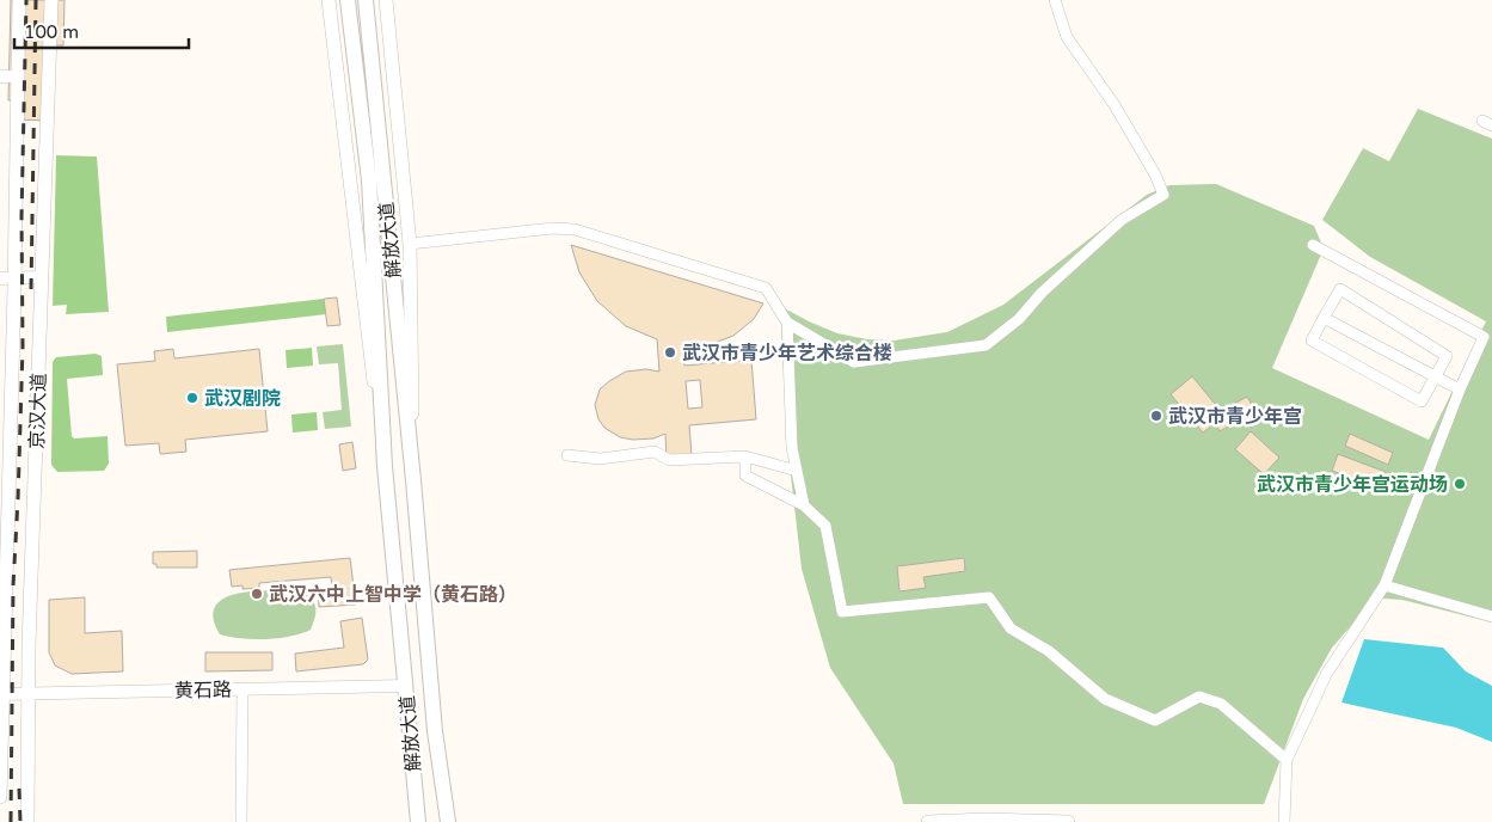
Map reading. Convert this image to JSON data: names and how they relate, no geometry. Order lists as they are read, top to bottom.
{
  "streets": {
    "main road": ["解放大道", "京汉大道"],
    "street": ["黄石路"]
  },
  "crossings": [
    ["解放大道", "黄石路"],
    ["京汉大道", "黄石路"]
  ],
  "places": [
    "武汉市青少年艺术综合楼",
    "武汉剧院",
    "武汉市青少年宫",
    "武汉市青少年宫运动场",
    "武汉六中上智中学（黄石路）"
  ],
  "scale_bar": "100 m"
}
